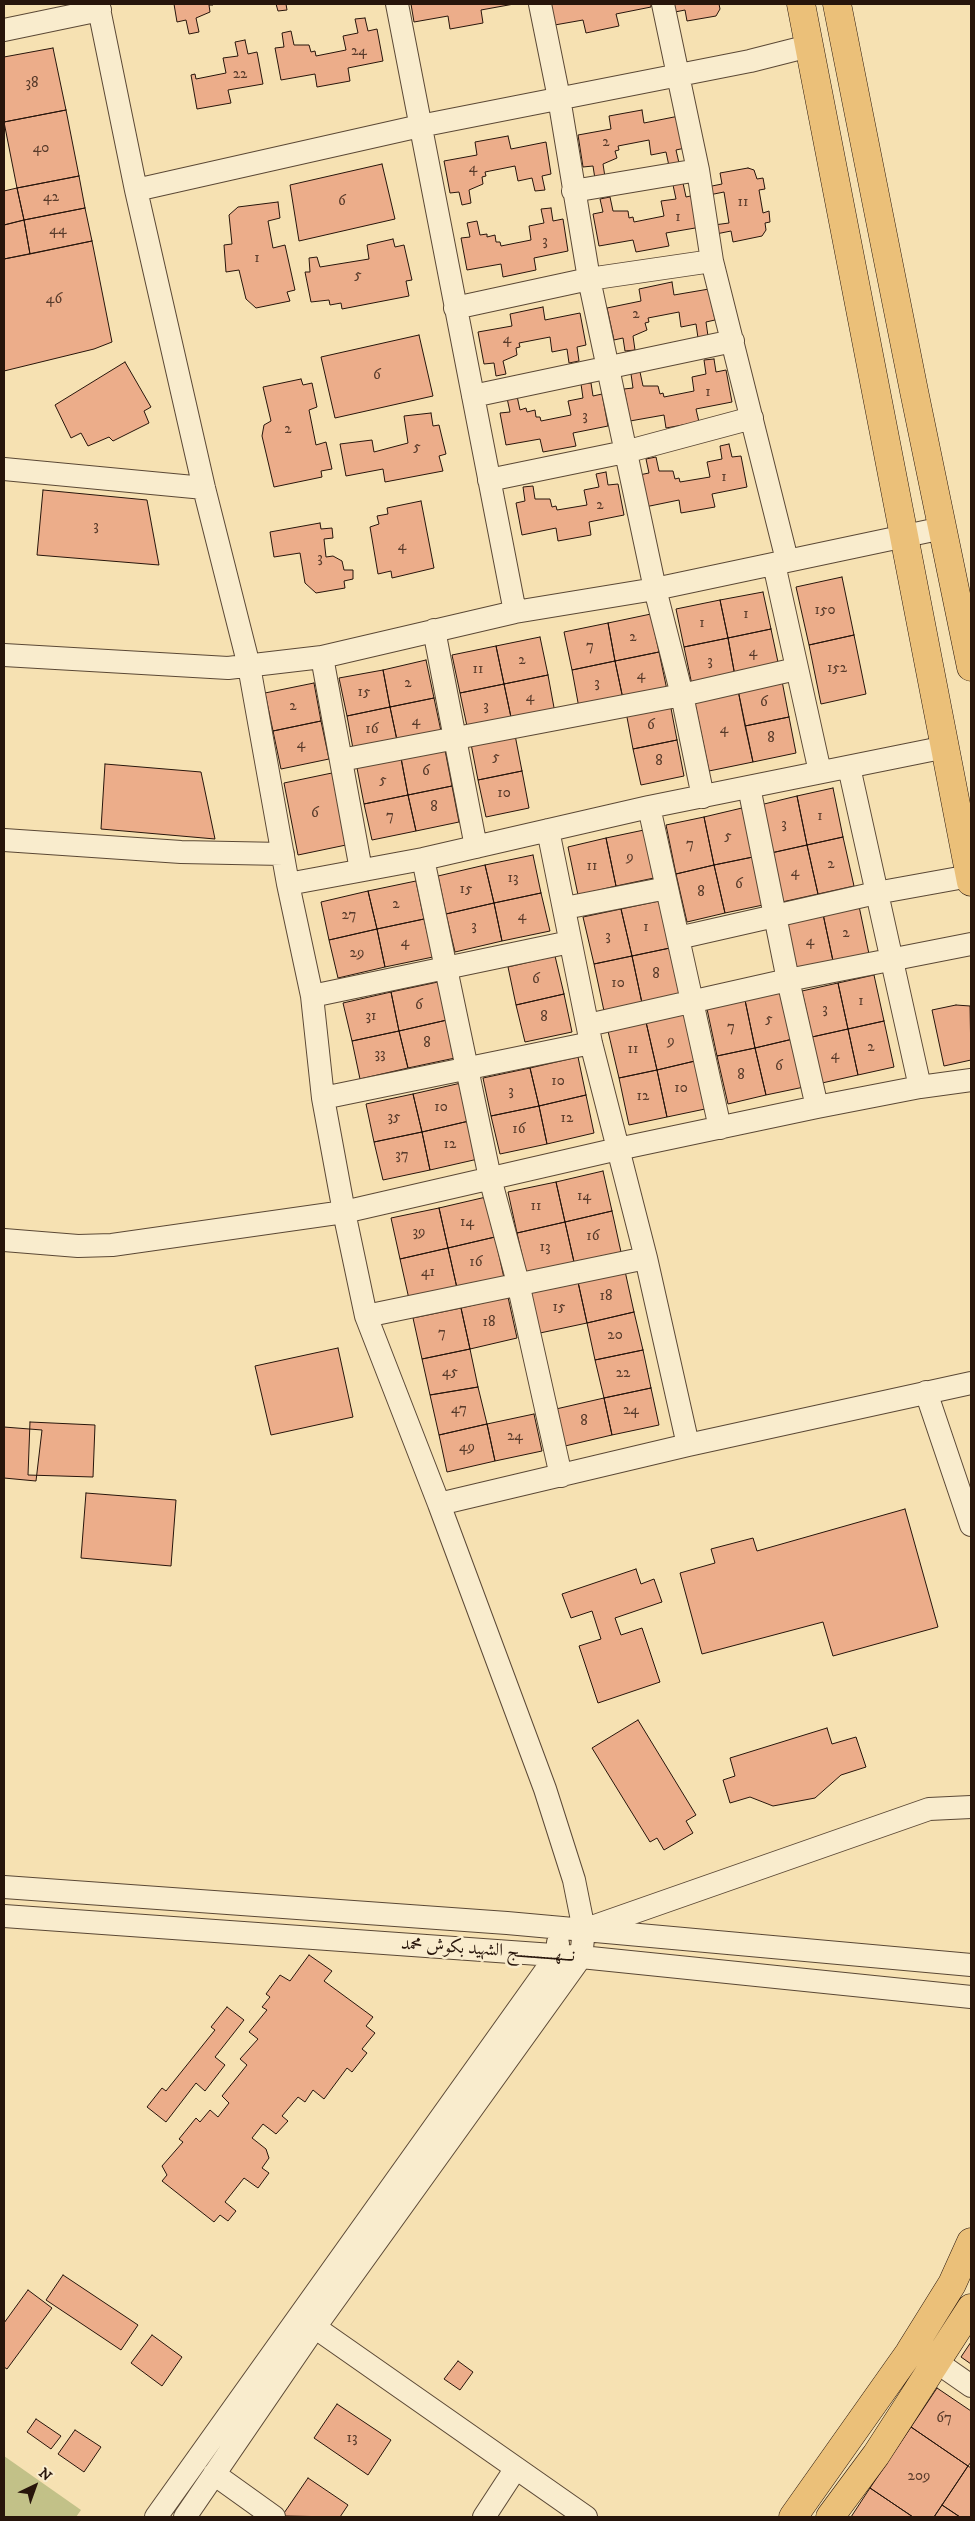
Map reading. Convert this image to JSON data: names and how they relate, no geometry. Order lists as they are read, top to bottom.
{
  "streets": {
    "street": ["نـــهـــــــــــج الشهيد بكوش محمد"]
  },
  "house_numbers": [
    "24",
    "22",
    "38",
    "2",
    "40",
    "4",
    "42",
    "6",
    "11",
    "1",
    "44",
    "3",
    "1",
    "5",
    "46",
    "2",
    "4",
    "6",
    "1",
    "3",
    "2",
    "5",
    "1",
    "2",
    "3",
    "4",
    "3",
    "150",
    "1",
    "1",
    "2",
    "7",
    "4",
    "2",
    "3",
    "152",
    "11",
    "4",
    "2",
    "3",
    "15",
    "4",
    "6",
    "2",
    "3",
    "4",
    "6",
    "16",
    "4",
    "8",
    "4",
    "5",
    "8",
    "6",
    "5",
    "10",
    "8",
    "6",
    "7",
    "1",
    "3",
    "5",
    "7",
    "9",
    "2",
    "11",
    "4",
    "13",
    "6",
    "15",
    "8",
    "2",
    "27",
    "4",
    "3",
    "1",
    "2",
    "3",
    "4",
    "4",
    "29",
    "8",
    "6",
    "10",
    "1",
    "6",
    "3",
    "31",
    "8",
    "5",
    "7",
    "9",
    "8",
    "2",
    "11",
    "33",
    "4",
    "6",
    "8",
    "10",
    "10",
    "3",
    "12",
    "10",
    "35",
    "12",
    "16",
    "12",
    "37",
    "14",
    "11",
    "14",
    "39",
    "16",
    "13",
    "16",
    "41",
    "18",
    "15",
    "18",
    "7",
    "20",
    "45",
    "22",
    "47",
    "24",
    "8",
    "24",
    "49",
    "67",
    "13",
    "209"
  ],
  "north": "top right"
}
